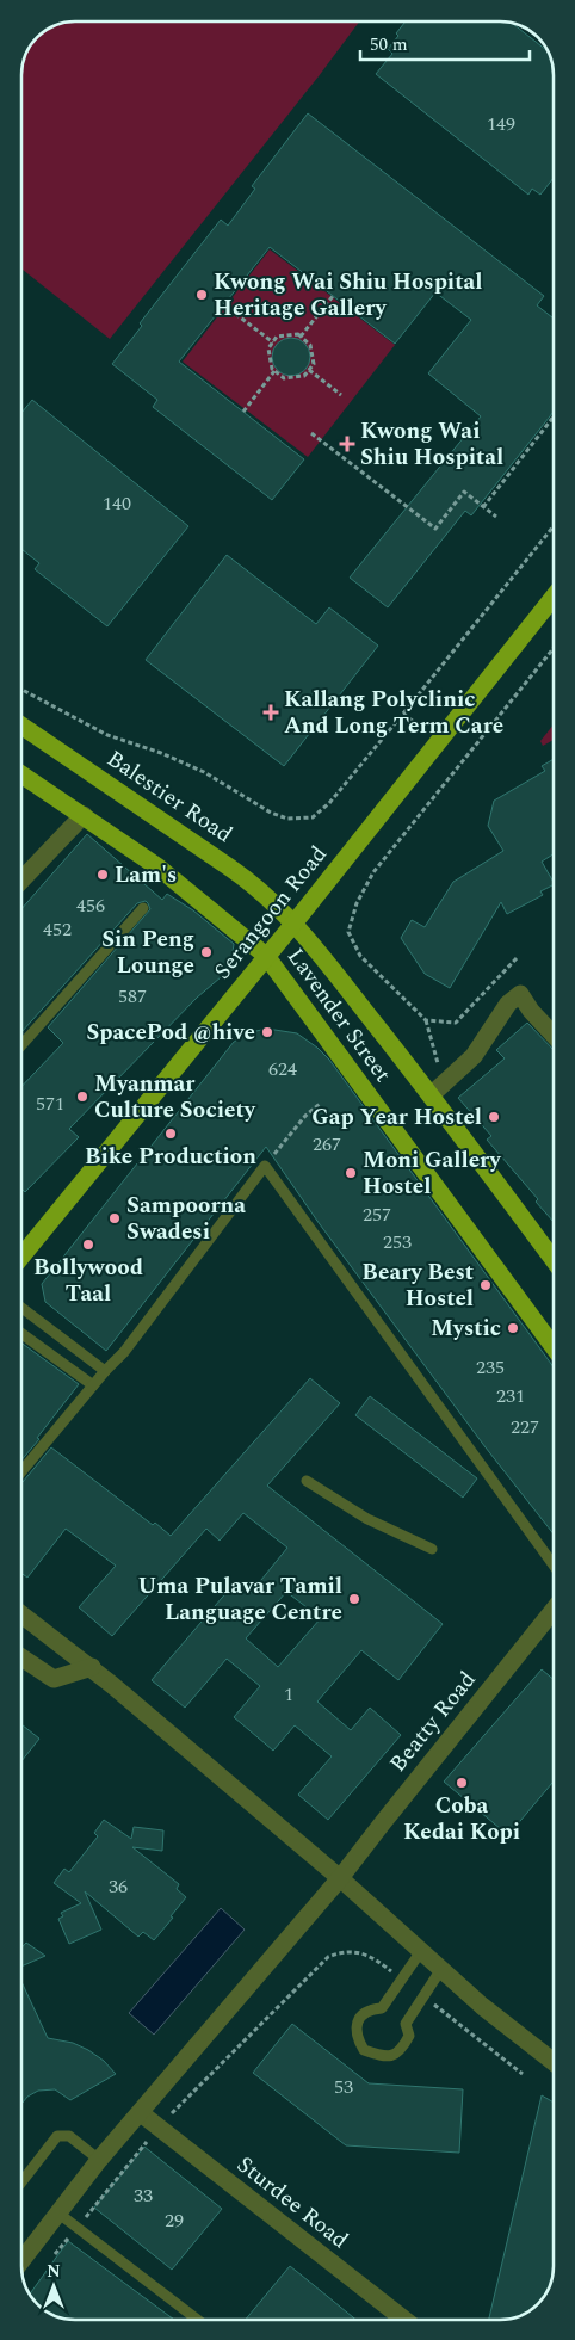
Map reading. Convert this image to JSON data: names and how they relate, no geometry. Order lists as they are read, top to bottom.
{
  "streets": {
    "main road": ["Balestier Road", "Serangoon Road", "Lavender Street"],
    "street": ["Beatty Road", "Sturdee Road"]
  },
  "crossings": [
    ["Balestier Road", "Serangoon Road"],
    ["Balestier Road", "Lavender Street"],
    ["Serangoon Road", "Lavender Street"]
  ],
  "places": {
    "other": [
      "Kwong Wai Shiu Hospital Heritage Gallery",
      "Lam's",
      "Sin Peng Lounge",
      "SpacePod @hive",
      "Myanmar Culture Society",
      "Gap Year Hostel",
      "Bike Production",
      "Moni Gallery Hostel",
      "Sampoorna Swadesi",
      "Bollywood Taal",
      "Beary Best Hostel",
      "Mystic",
      "Uma Pulavar Tamil Language Centre",
      "Coba Kedai Kopi"
    ],
    "health": ["Kwong Wai Shiu Hospital", "Kallang Polyclinic And Long Term Care"]
  },
  "house_numbers": [
    "149",
    "140",
    "456",
    "452",
    "587",
    "624",
    "571",
    "267",
    "257",
    "253",
    "235",
    "231",
    "227",
    "1",
    "36",
    "53",
    "33",
    "29"
  ],
  "scale_bar": "50 m",
  "north": "top"
}
